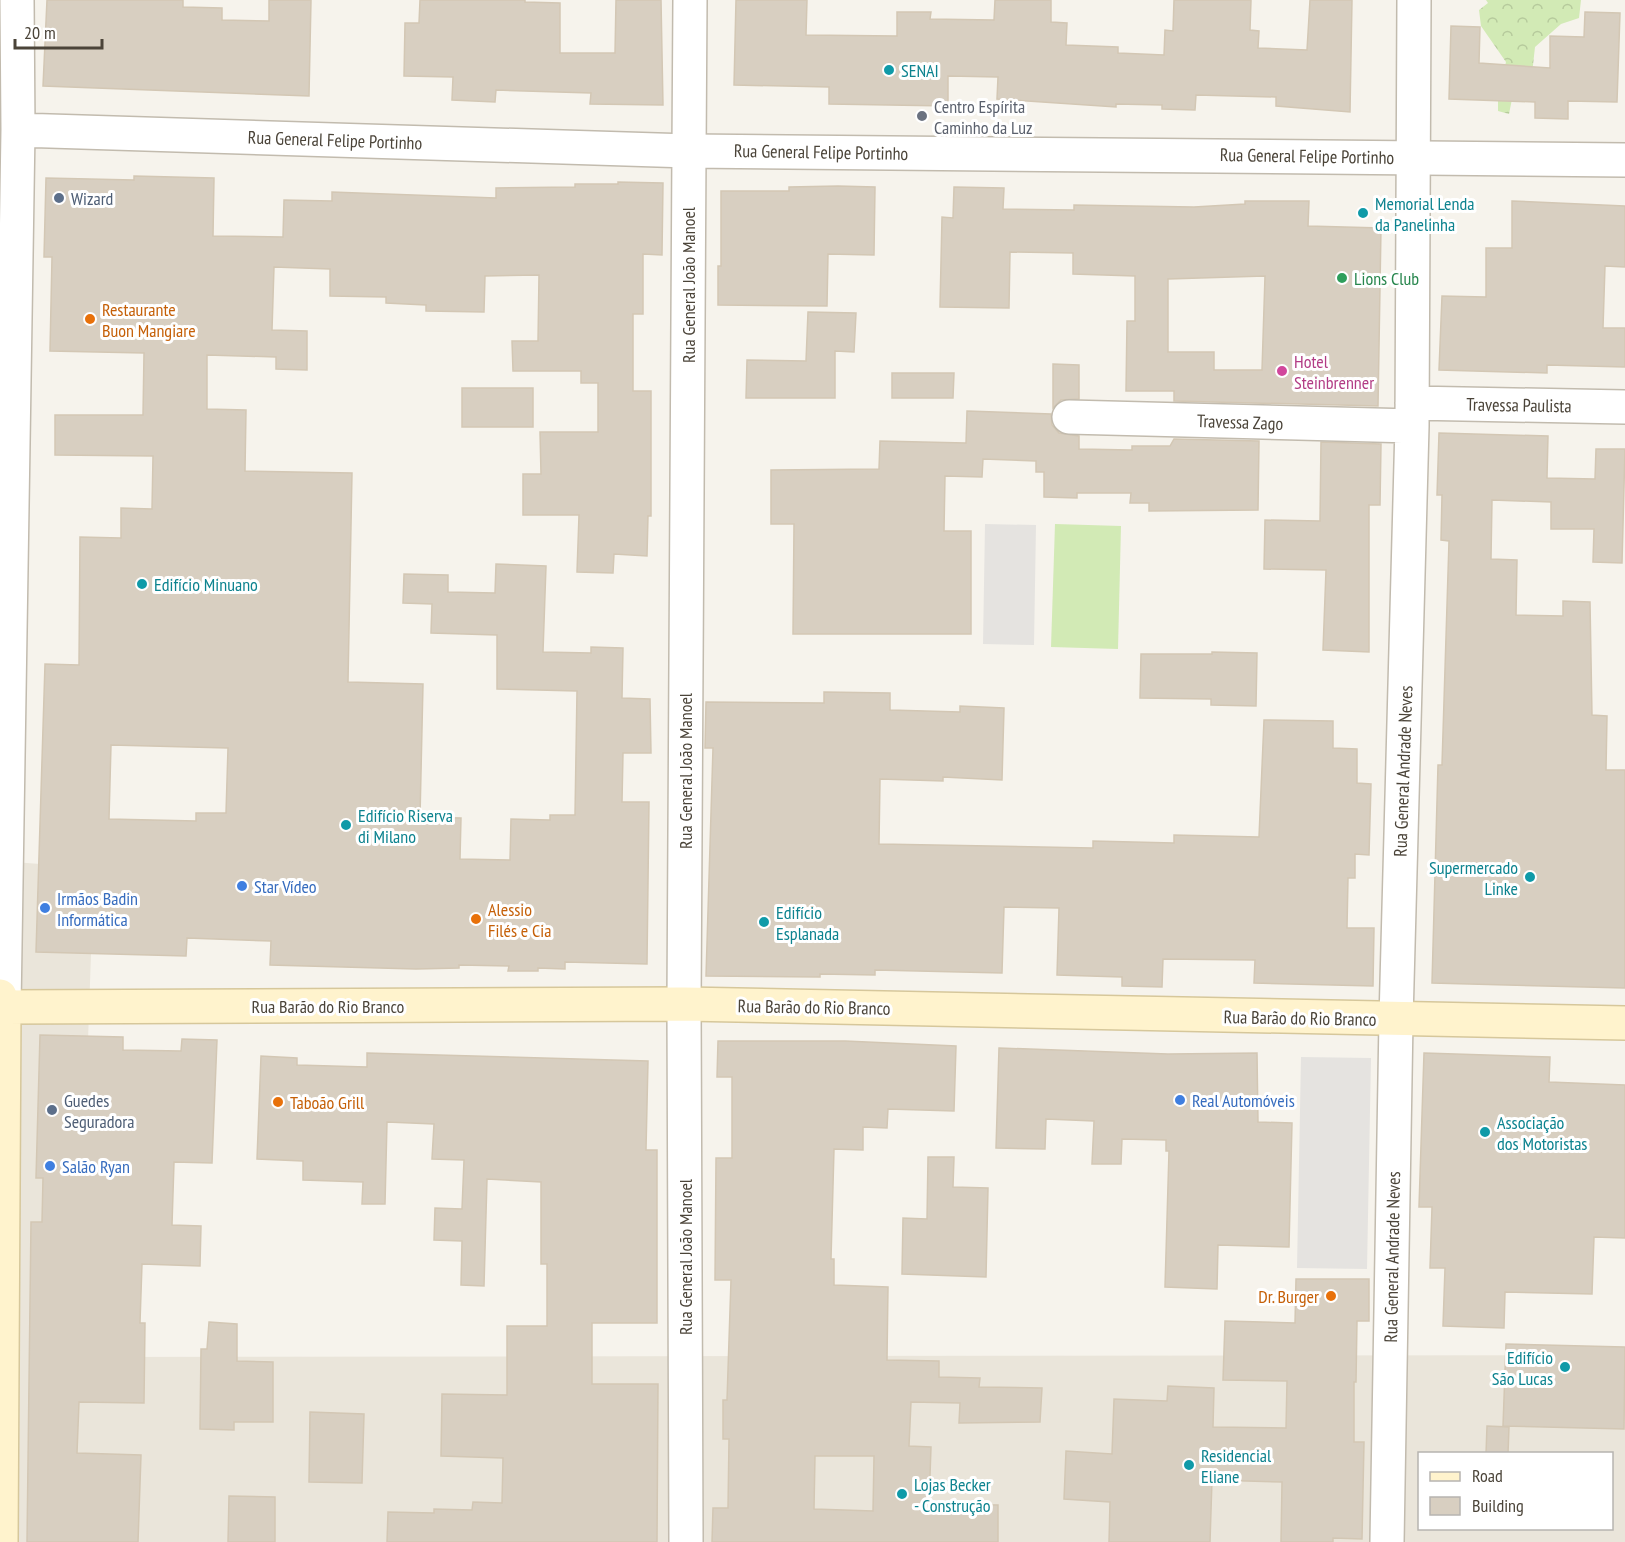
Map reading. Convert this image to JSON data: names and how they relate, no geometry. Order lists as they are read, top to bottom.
{
  "streets": {
    "main road": ["Rua Barão do Rio Branco"],
    "street": [
      "Rua General Felipe Portinho",
      "Rua General João Manoel",
      "Travessa Paulista",
      "Travessa Zago",
      "Rua General Andrade Neves"
    ]
  },
  "crossings": [
    ["Rua General Felipe Portinho", "Rua General João Manoel"],
    ["Rua General Felipe Portinho", "Rua General Andrade Neves"],
    ["Rua General João Manoel", "Rua Barão do Rio Branco"],
    ["Travessa Paulista", "Travessa Zago"],
    ["Travessa Paulista", "Rua General Andrade Neves"],
    ["Travessa Zago", "Rua General Andrade Neves"],
    ["Rua General Andrade Neves", "Rua Barão do Rio Branco"]
  ],
  "places": [
    "SENAI",
    "Centro Espírita Caminho da Luz",
    "Wizard",
    "Memorial Lenda da Panelinha",
    "Lions Club",
    "Restaurante Buon Mangiare",
    "Hotel Steinbrenner",
    "Edifício Minuano",
    "Edifício Riserva di Milano",
    "Supermercado Linke",
    "Star Vídeo",
    "Irmãos Badin Informática",
    "Alessio Filés e Cia",
    "Edifício Esplanada",
    "Real Automóveis",
    "Taboão Grill",
    "Guedes Seguradora",
    "Associação dos Motoristas",
    "Salão Ryan",
    "Dr. Burger",
    "Edifício São Lucas",
    "Residencial Eliane",
    "Lojas Becker - Construção"
  ],
  "legend": ["Road", "Building"],
  "scale_bar": "20 m"
}
